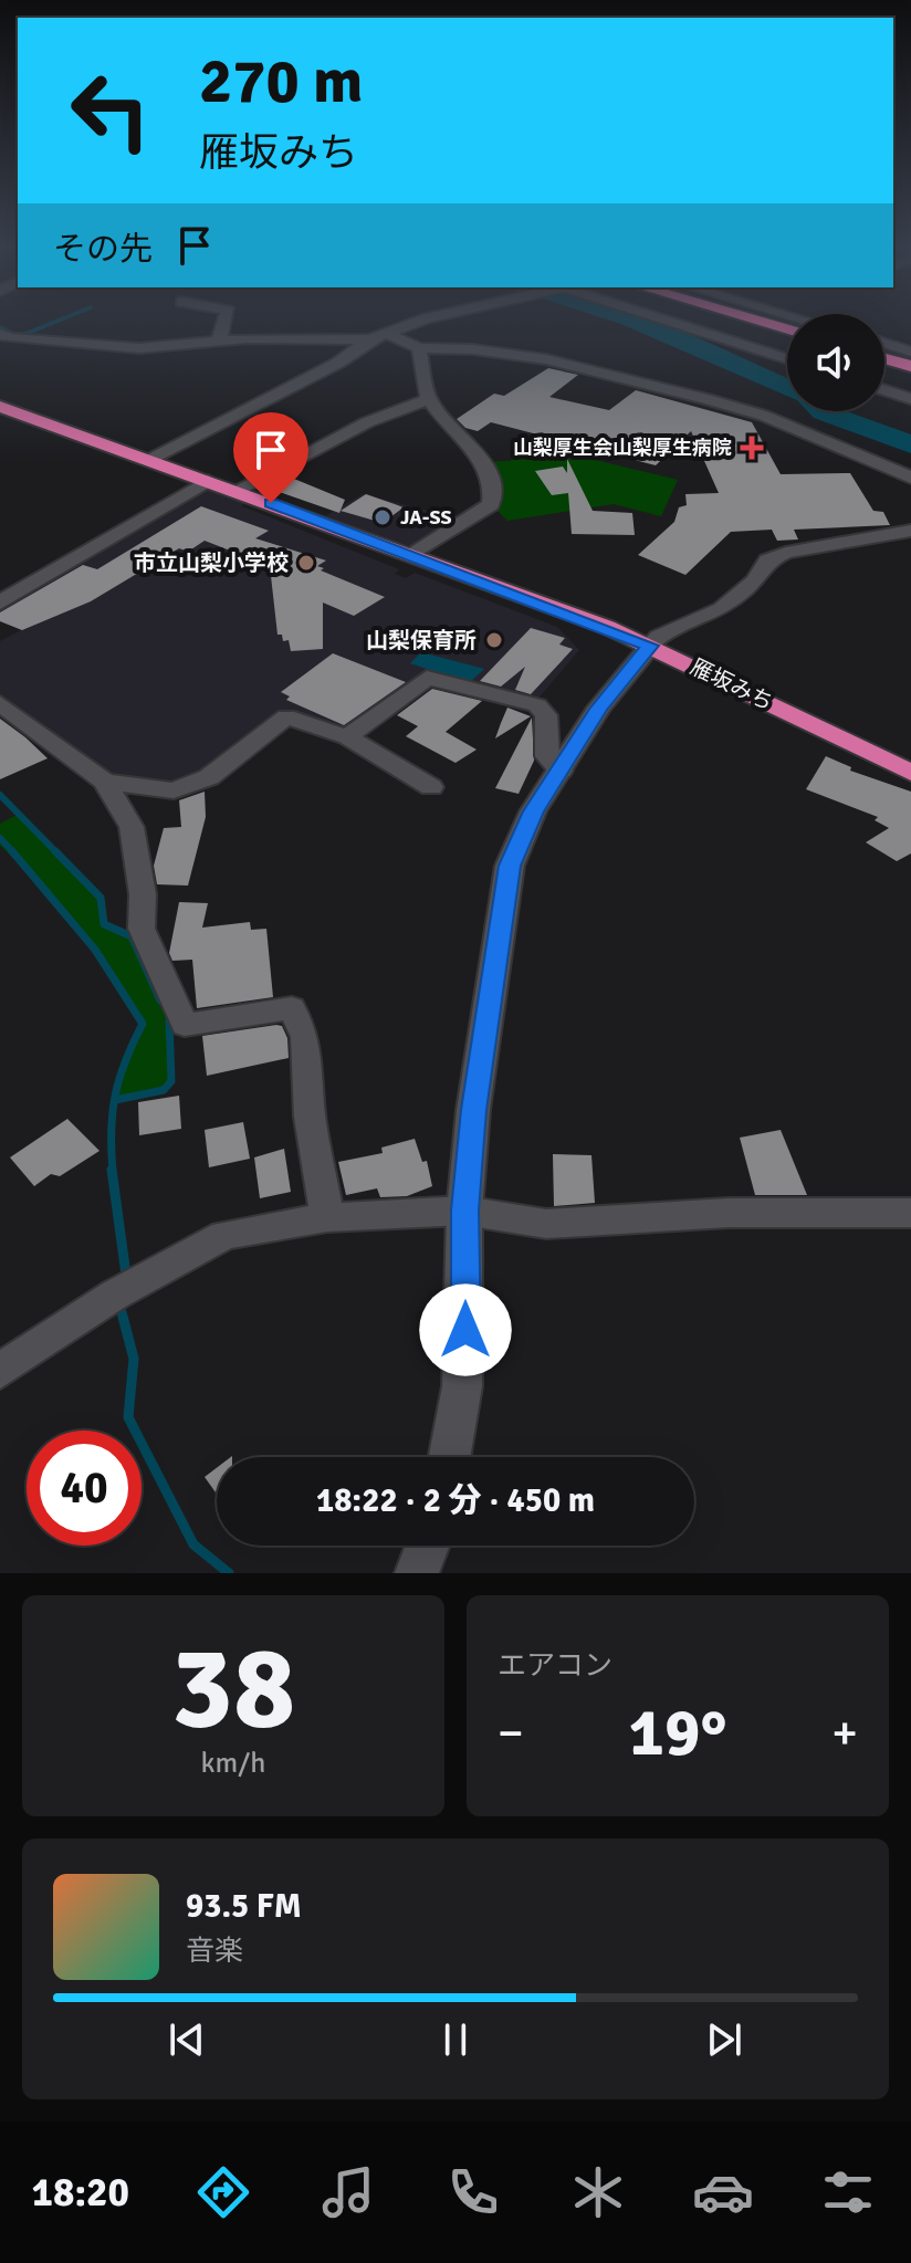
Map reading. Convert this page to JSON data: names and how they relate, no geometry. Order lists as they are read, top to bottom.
{
  "streets": {
    "highway": ["雁坂みち"]
  },
  "places": {
    "health": ["山梨厚生会山梨厚生病院"],
    "other": ["JA-SS", "市立山梨小学校", "山梨保育所"]
  },
  "page": {
    "turn": ["270 m", "雁坂みち"],
    "then": "その先",
    "limit": "40",
    "trip": "18:22 · 2 分 · 450 m",
    "tile": [
      ["38", "km/h"],
      "エアコン"
    ],
    "heat": ["−", "19°", "+"],
    "song": ["93.5 FM", "音楽"],
    "tabs": "18:20"
  }
}
